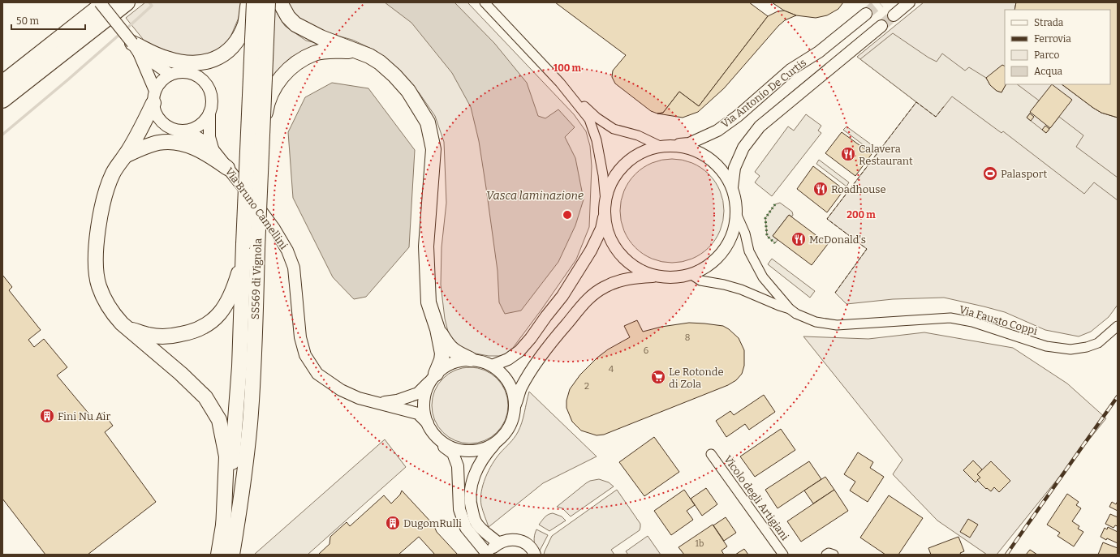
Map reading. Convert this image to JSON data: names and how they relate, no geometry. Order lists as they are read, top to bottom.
{
  "streets": {
    "highway": ["SS569 di Vignola"],
    "street": [
      "Via Antonio De Curtis",
      "Via Bruno Camellini",
      "Via Fausto Coppi",
      "Vicolo degli Artigiani"
    ]
  },
  "water": ["Vasca laminazione"],
  "places": {
    "restaurant": ["Calavera Restaurant", "Roadhouse", "McDonald's"],
    "sports": ["Palasport"],
    "supermarket": ["Le Rotonde di Zola"],
    "building": ["Fini Nu Air", "DugomRulli"]
  },
  "house_numbers": [
    "8",
    "6",
    "4",
    "2",
    "1b"
  ],
  "legend": [
    "Strada",
    "Ferrovia",
    "Parco",
    "Acqua"
  ],
  "scale_bar": "50 m",
  "rings": ["100 m", "200 m"]
}
